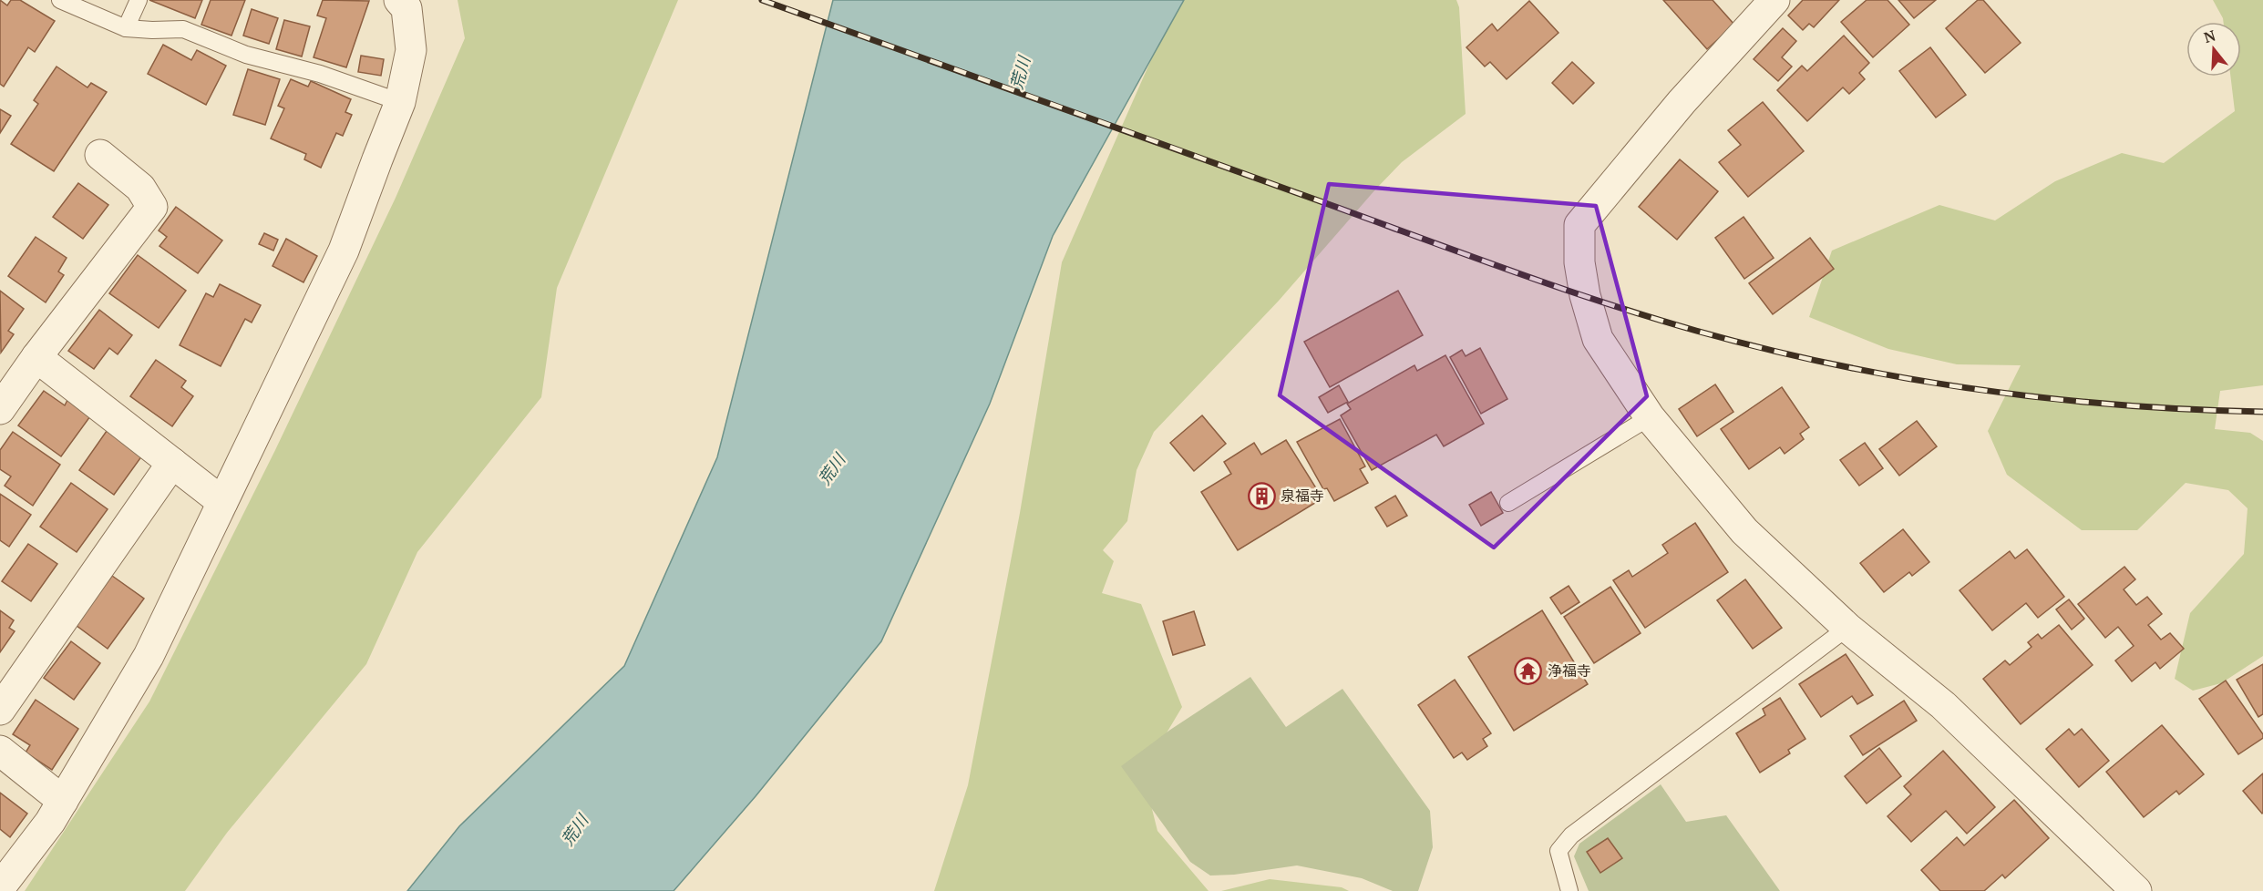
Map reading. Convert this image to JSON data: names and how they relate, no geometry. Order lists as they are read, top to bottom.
{
  "water": ["荒川"],
  "places": {
    "building": ["泉福寺"],
    "temple": ["浄福寺"]
  },
  "north": "top"
}
